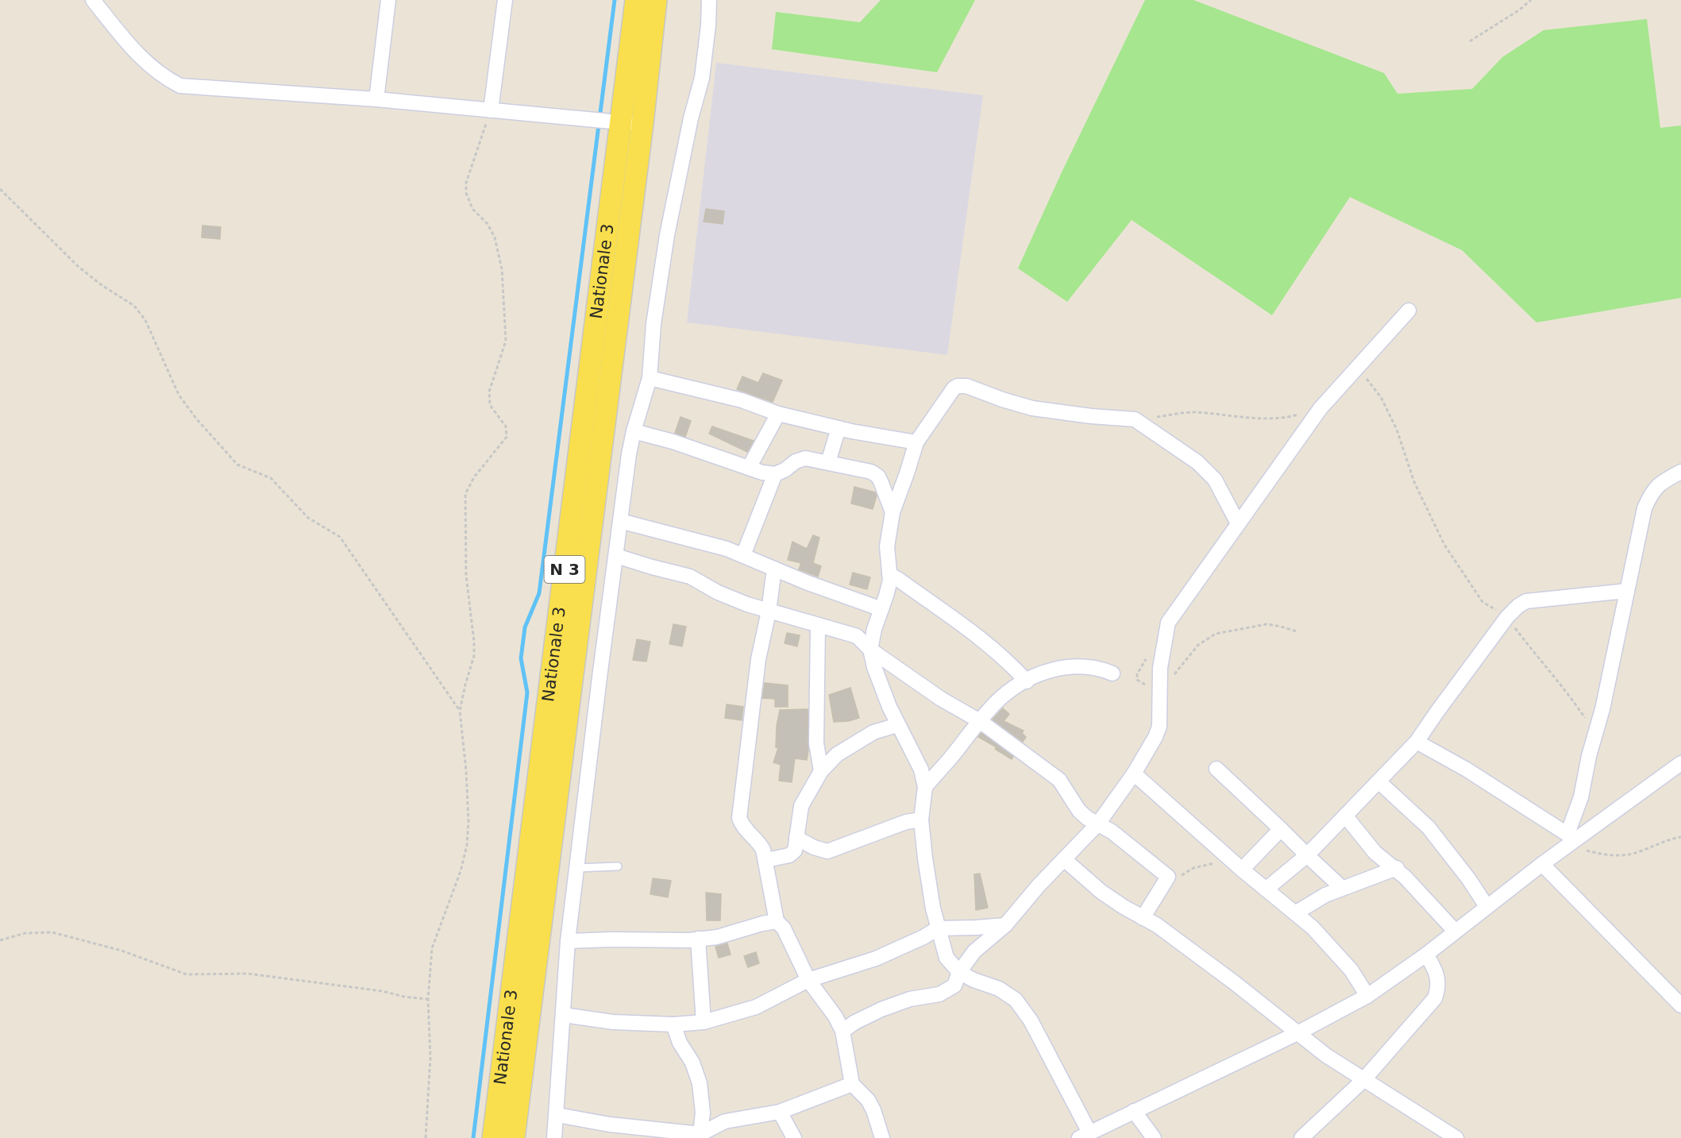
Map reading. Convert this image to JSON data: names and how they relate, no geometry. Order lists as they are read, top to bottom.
{
  "streets": {
    "main road": ["Nationale 3", "N 3"]
  }
}
